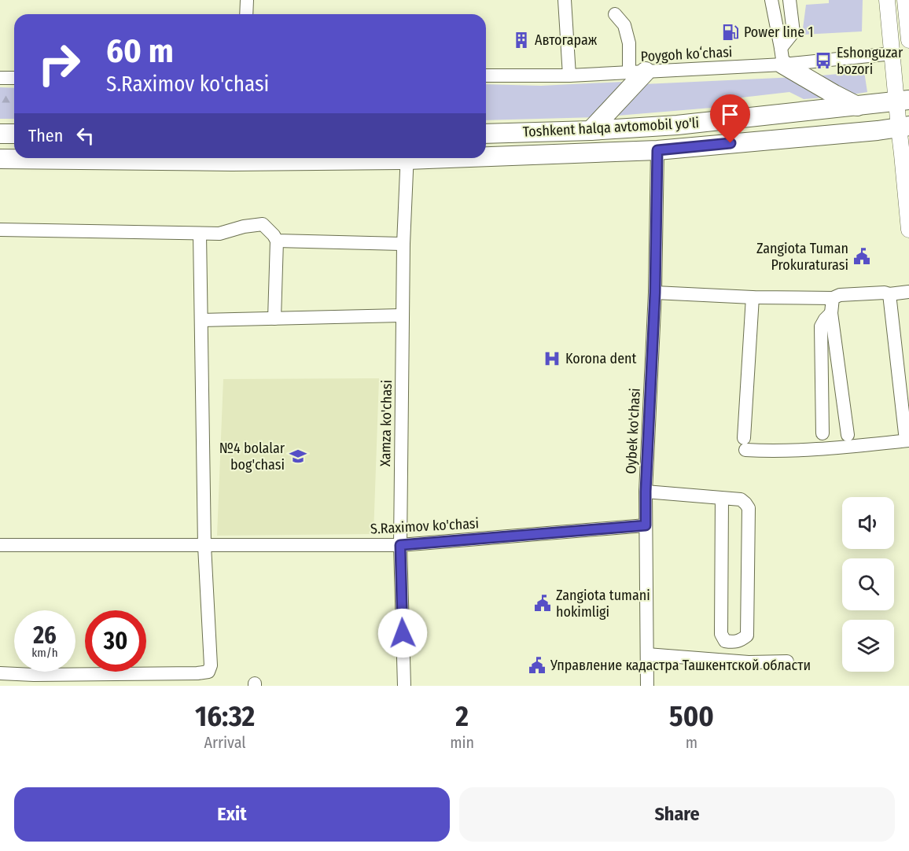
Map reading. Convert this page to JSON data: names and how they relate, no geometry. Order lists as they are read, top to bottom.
{
  "streets": {
    "highway": ["Toshkent halqa avtomobil yo'li"],
    "street": [
      "Poygoh koʻchasi",
      "Xamza ko'chasi",
      "Oybek ko'chasi",
      "S.Raximov ko'chasi"
    ]
  },
  "crossings": [
    ["Toshkent halqa avtomobil yo'li", "Oybek ko'chasi"],
    ["Xamza ko'chasi", "S.Raximov ko'chasi"],
    ["Oybek ko'chasi", "S.Raximov ko'chasi"]
  ],
  "places": {
    "fuel station": ["Power line 1"],
    "building": ["Автогараж"],
    "bus stop": ["Eshonguzar bozori"],
    "public building": ["Zangiota Tuman Prokuraturasi", "Zangiota tumani hokimligi", "Управление кадастра Ташкентской области"],
    "hospital": ["Korona dent"],
    "school or university": ["№4 bolalar bog'chasi"]
  },
  "page": {
    "turn": ["60 m", "S.Raximov ko'chasi"],
    "then": "Then",
    "speed": "26 km/h",
    "limit": "30",
    "eta": [
      "16:32",
      "Arrival",
      "2",
      "min",
      "500",
      "m"
    ],
    "buttons": ["Exit", "Share"]
  }
}
